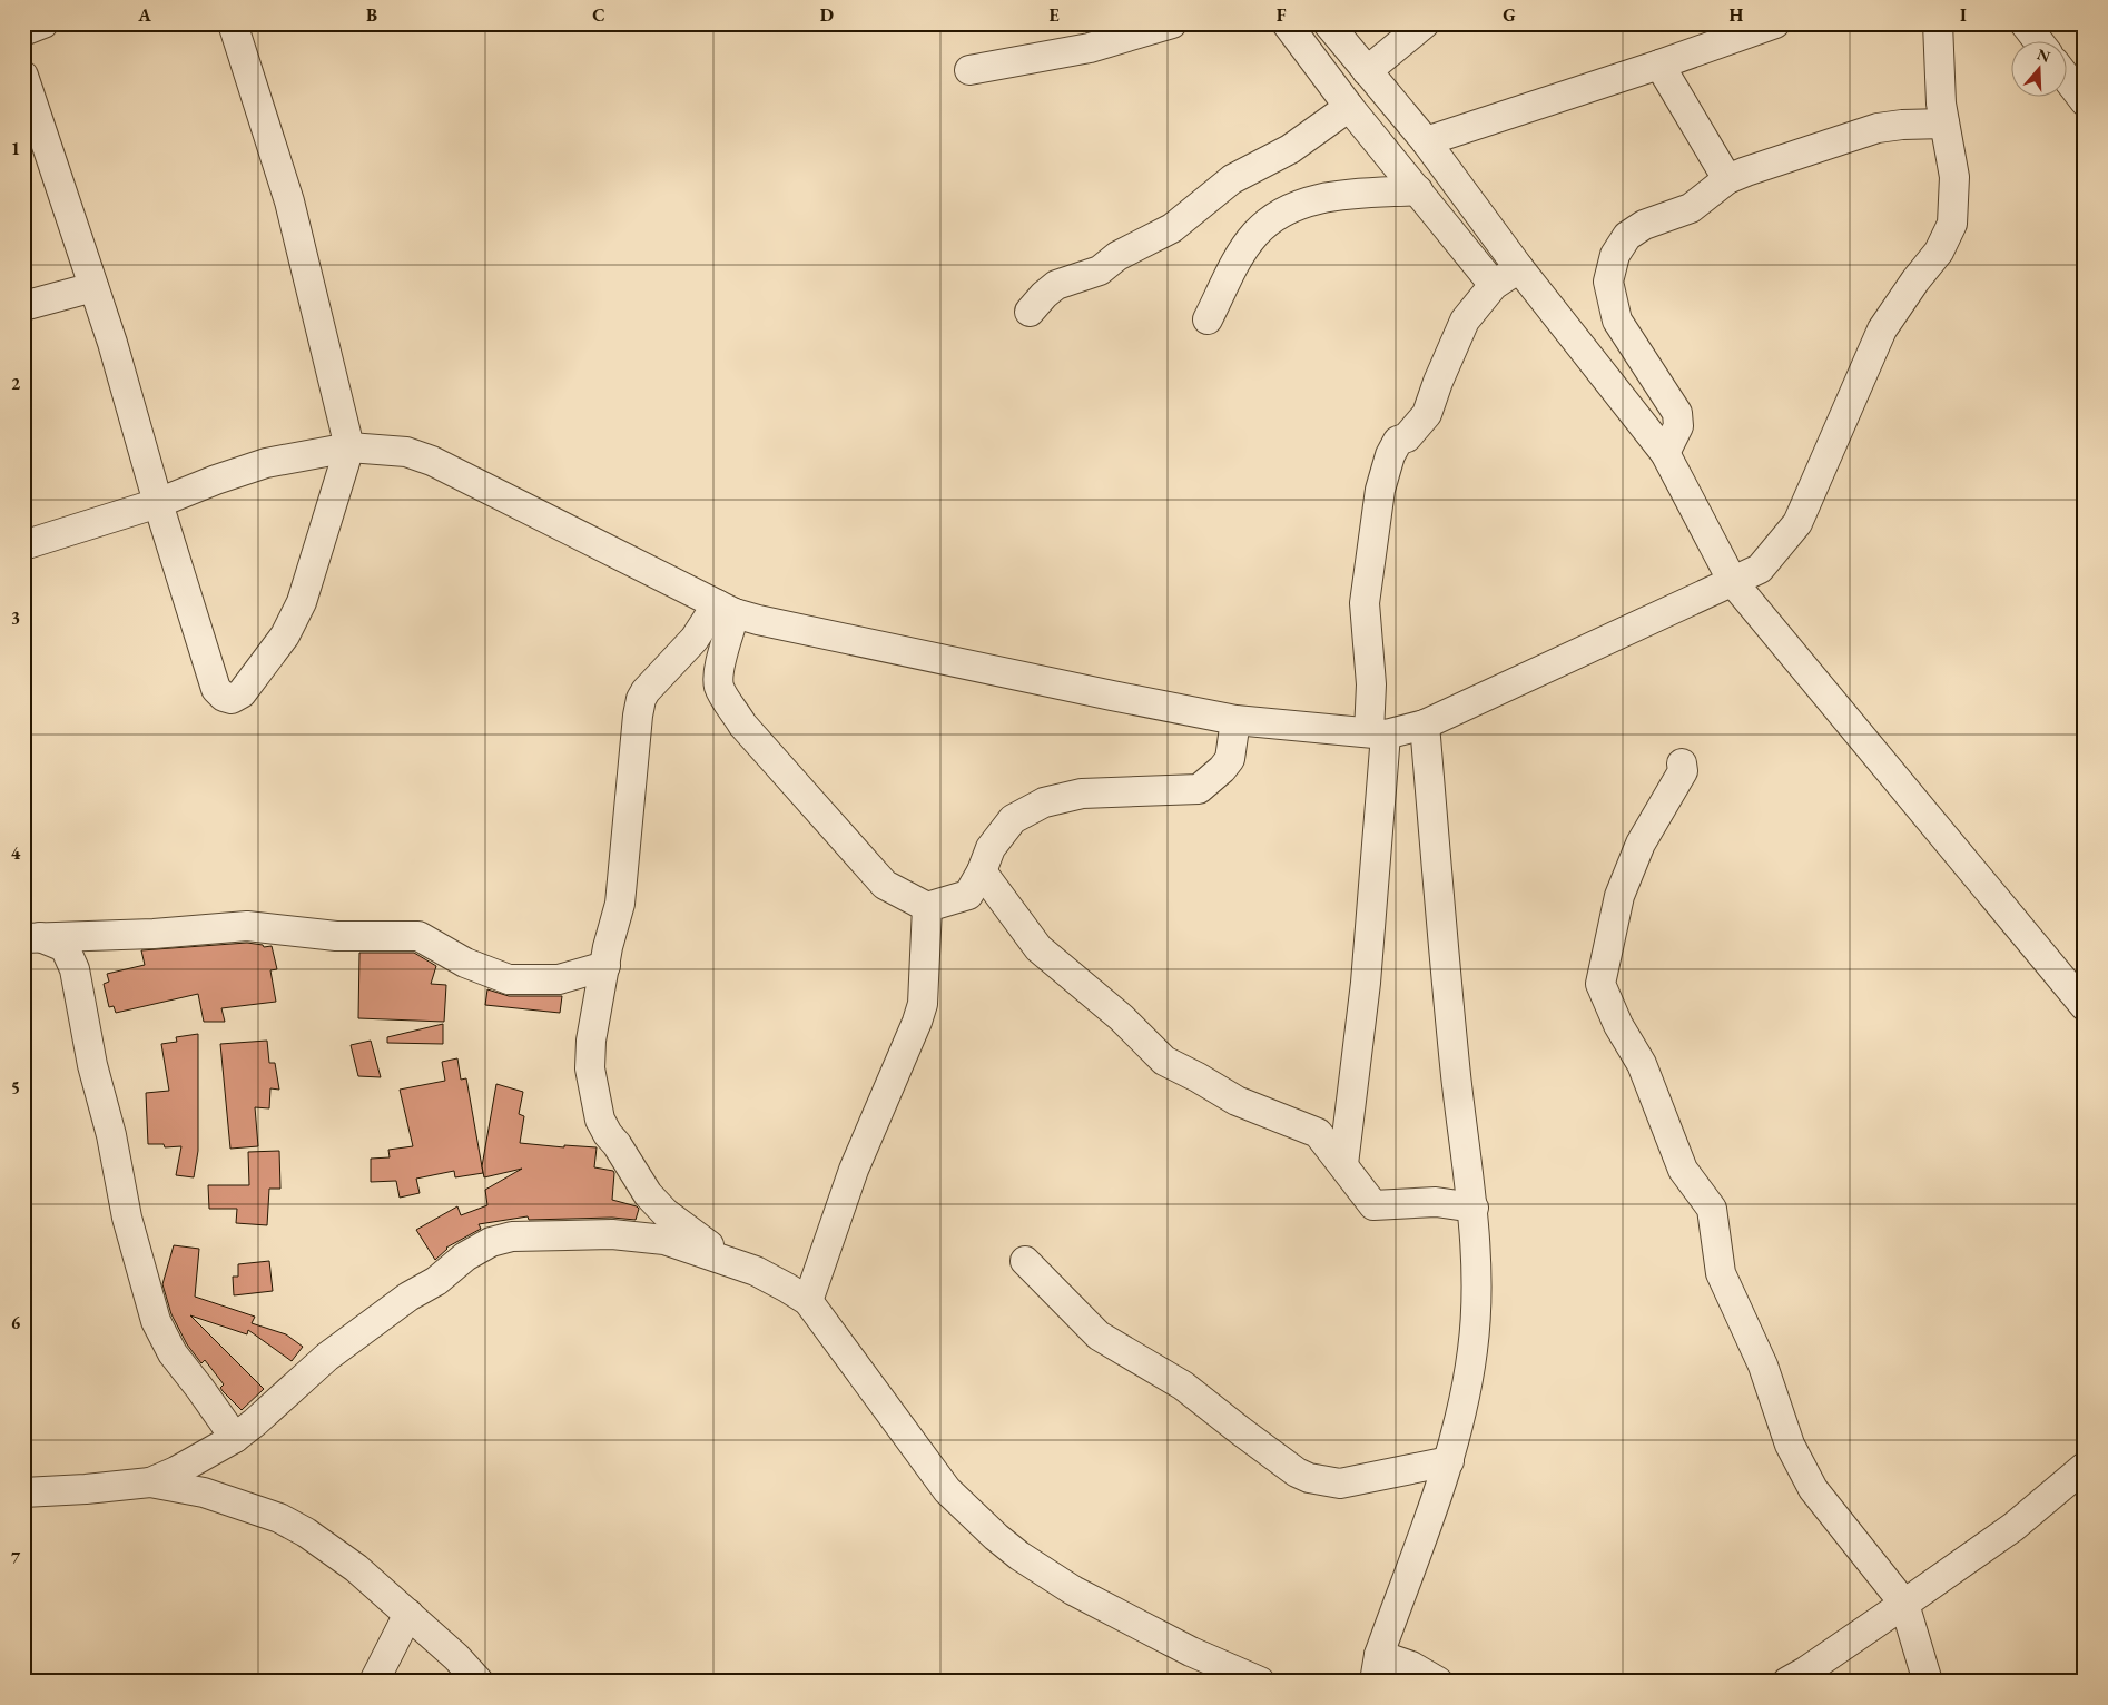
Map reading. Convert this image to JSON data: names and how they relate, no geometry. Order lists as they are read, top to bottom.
{
  "north": "top",
  "grid": {
    "columns": [
      "A",
      "B",
      "C",
      "D",
      "E",
      "F",
      "G",
      "H",
      "I"
    ],
    "rows": [
      "1",
      "2",
      "3",
      "4",
      "5",
      "6",
      "7"
    ]
  }
}
